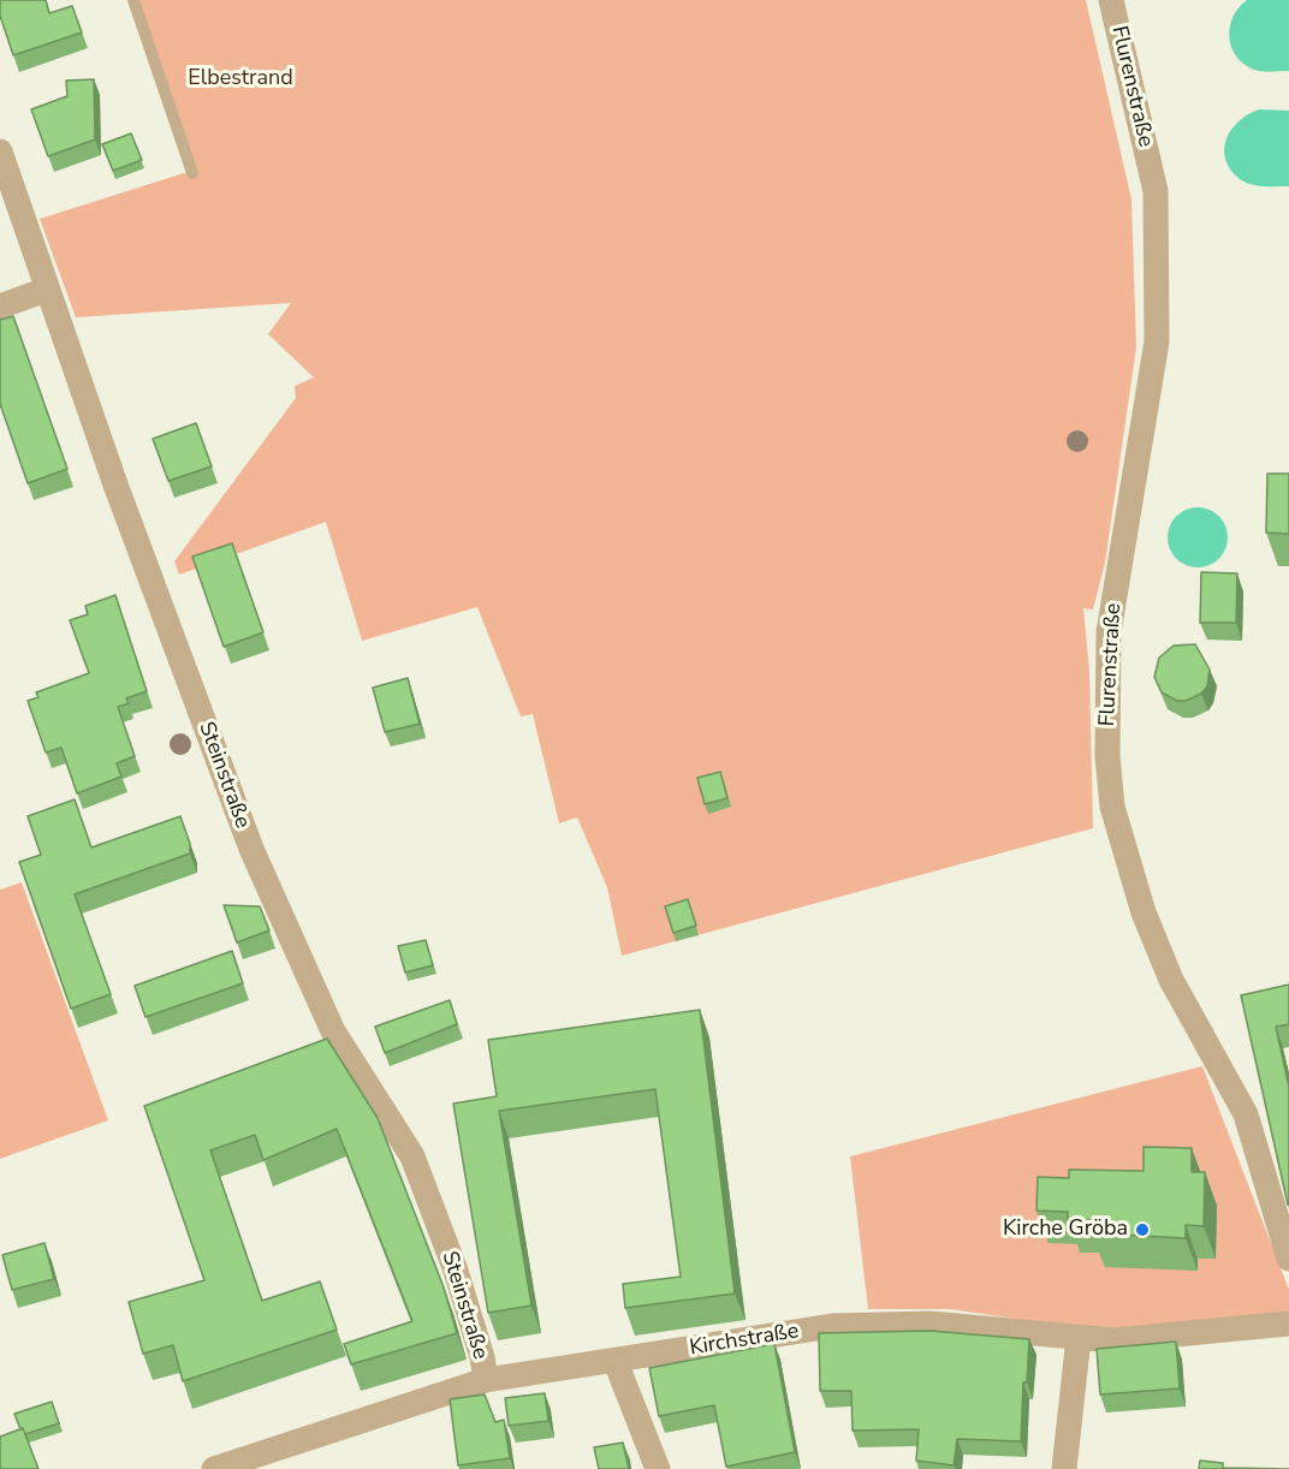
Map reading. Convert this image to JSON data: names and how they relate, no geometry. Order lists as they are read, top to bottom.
{
  "streets": {
    "street": ["Flurenstraße", "Steinstraße", "Kirchstraße"]
  },
  "crossings": [
    ["Steinstraße", "Kirchstraße"]
  ],
  "parks": ["Elbestrand"],
  "places": ["Kirche Gröba"]
}
